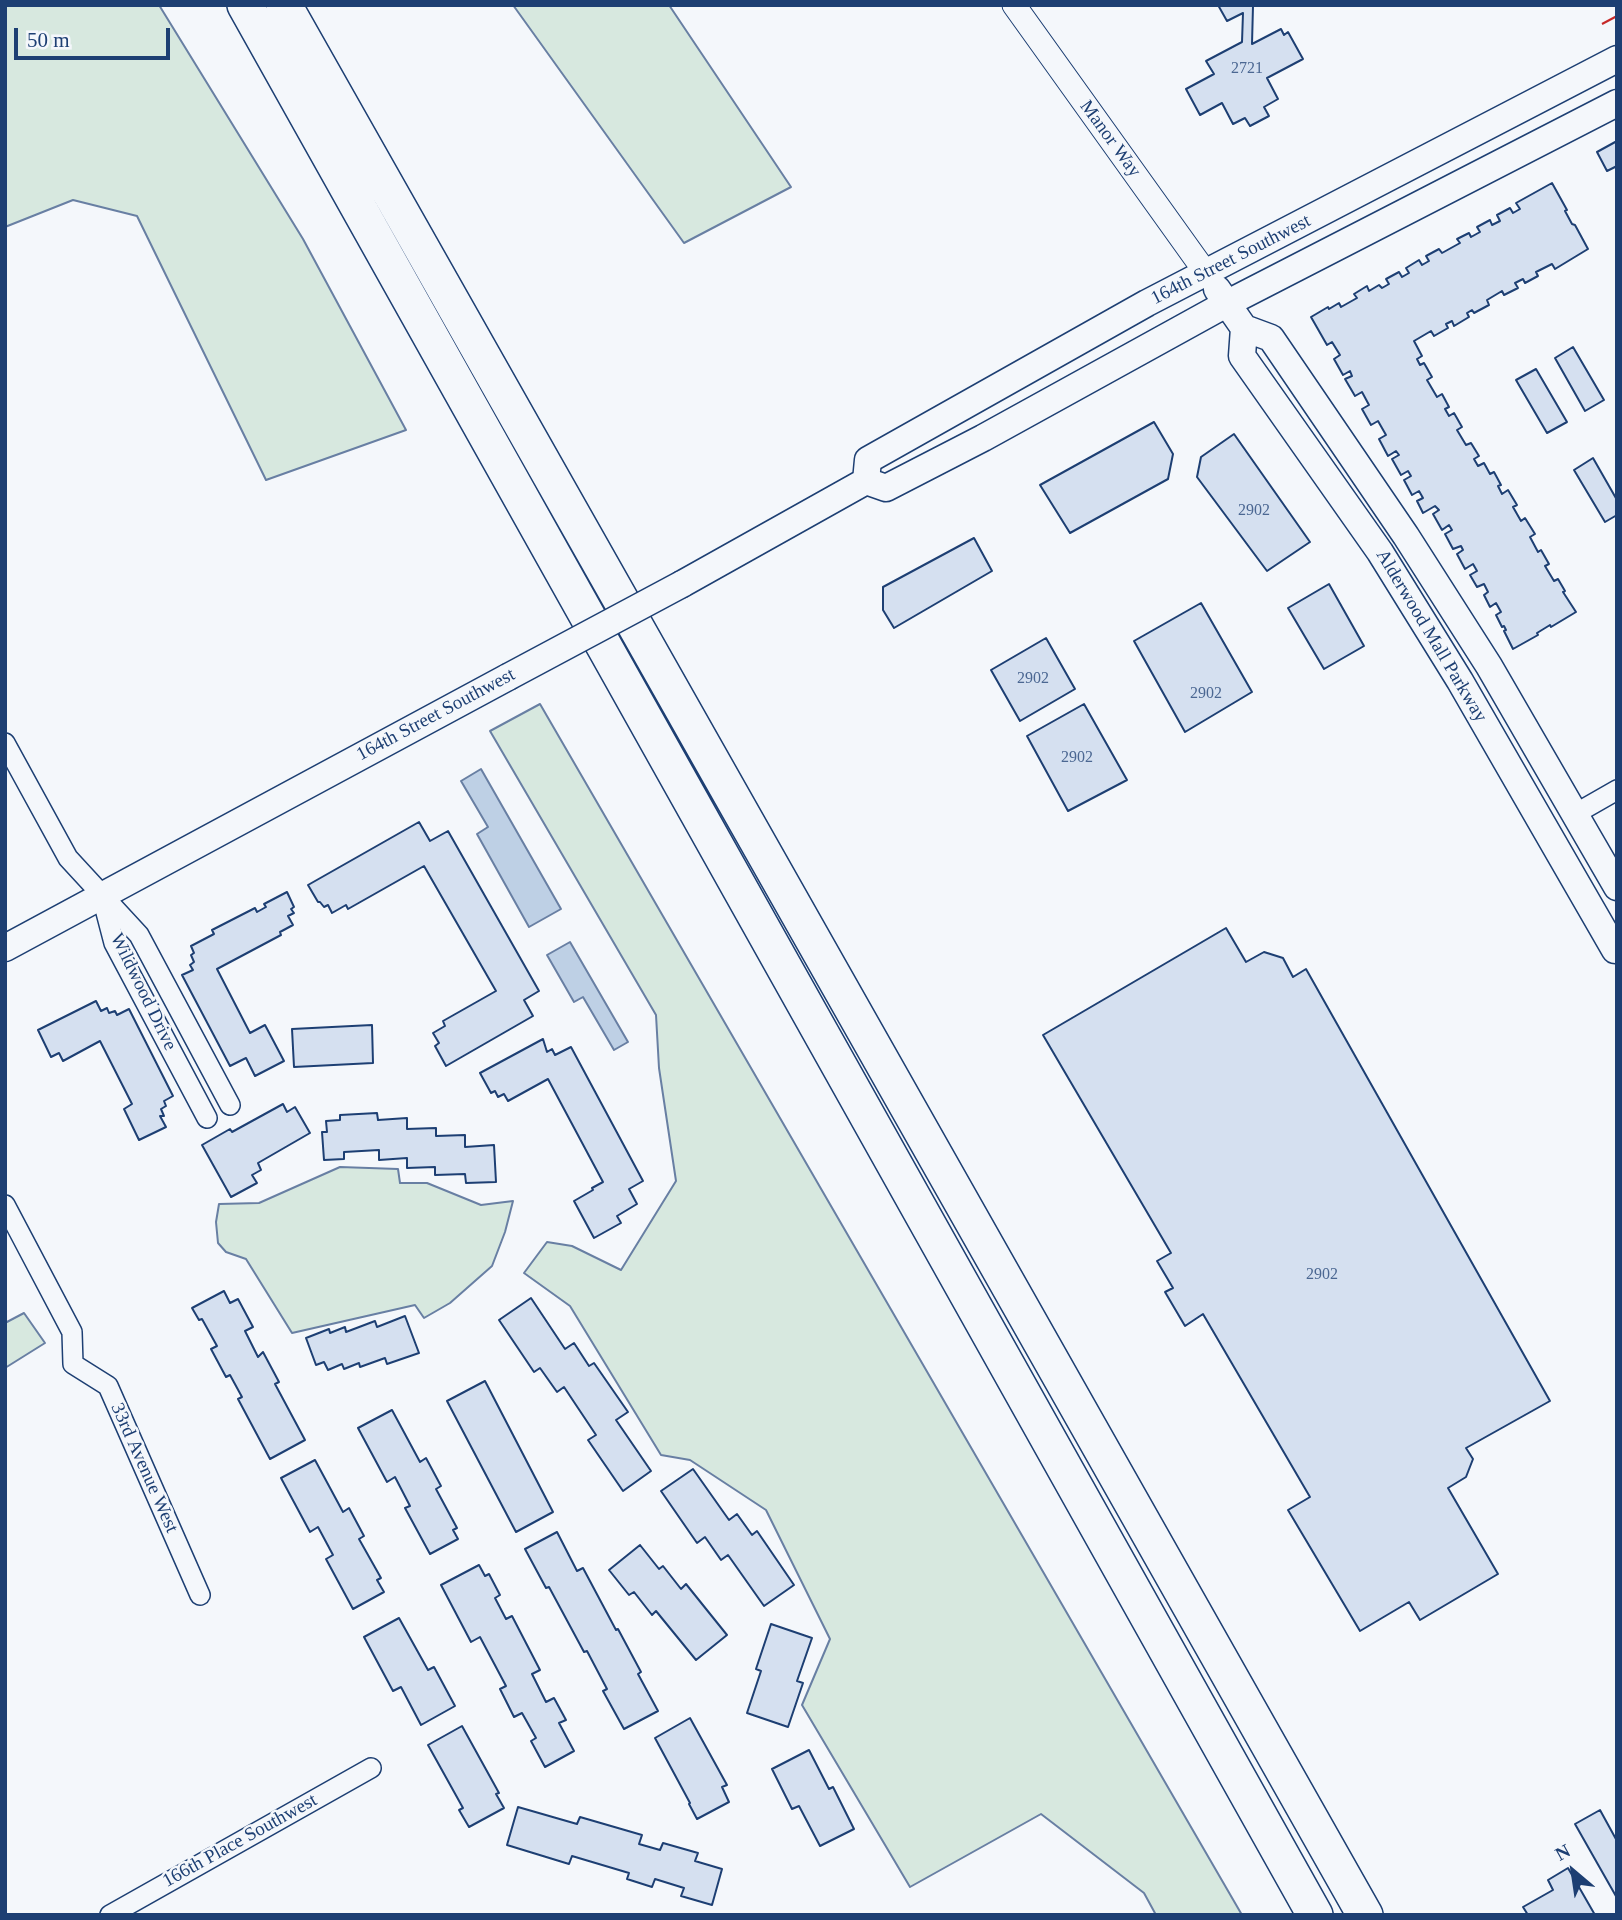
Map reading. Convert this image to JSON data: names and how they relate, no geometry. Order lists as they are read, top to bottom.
{
  "streets": {
    "main road": ["164th Street Southwest", "Alderwood Mall Parkway"],
    "street": [
      "Manor Way",
      "Wildwood Drive",
      "33rd Avenue West",
      "166th Place Southwest"
    ]
  },
  "crossings": [
    ["Manor Way", "164th Street Southwest"],
    ["Manor Way", "Alderwood Mall Parkway"],
    ["164th Street Southwest", "Alderwood Mall Parkway"],
    ["164th Street Southwest", "Wildwood Drive"]
  ],
  "house_numbers": [
    "2721",
    "2902",
    "2902",
    "2902",
    "2902",
    "2902"
  ],
  "scale_bar": "50 m",
  "north": "top left"
}
